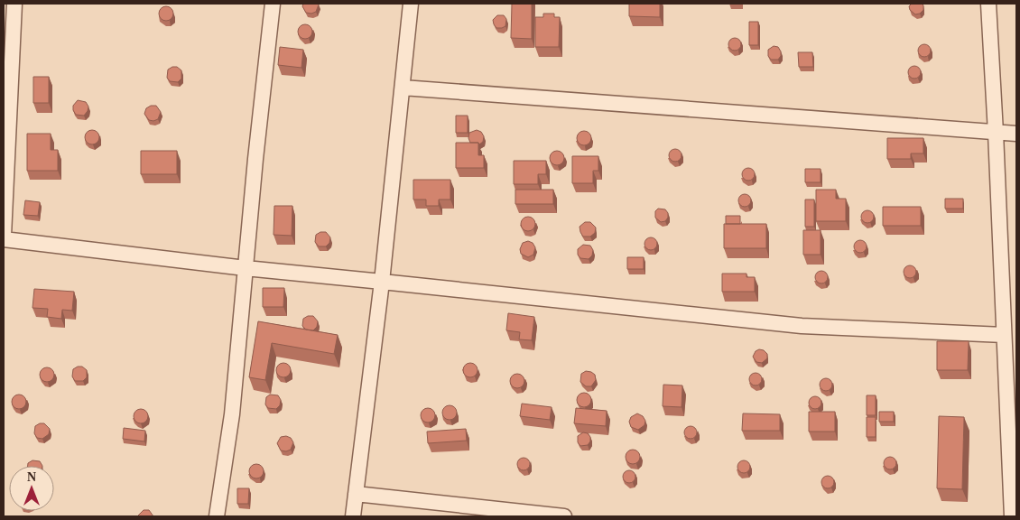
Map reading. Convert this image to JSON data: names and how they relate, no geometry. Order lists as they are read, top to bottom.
{
  "north": "top"
}
